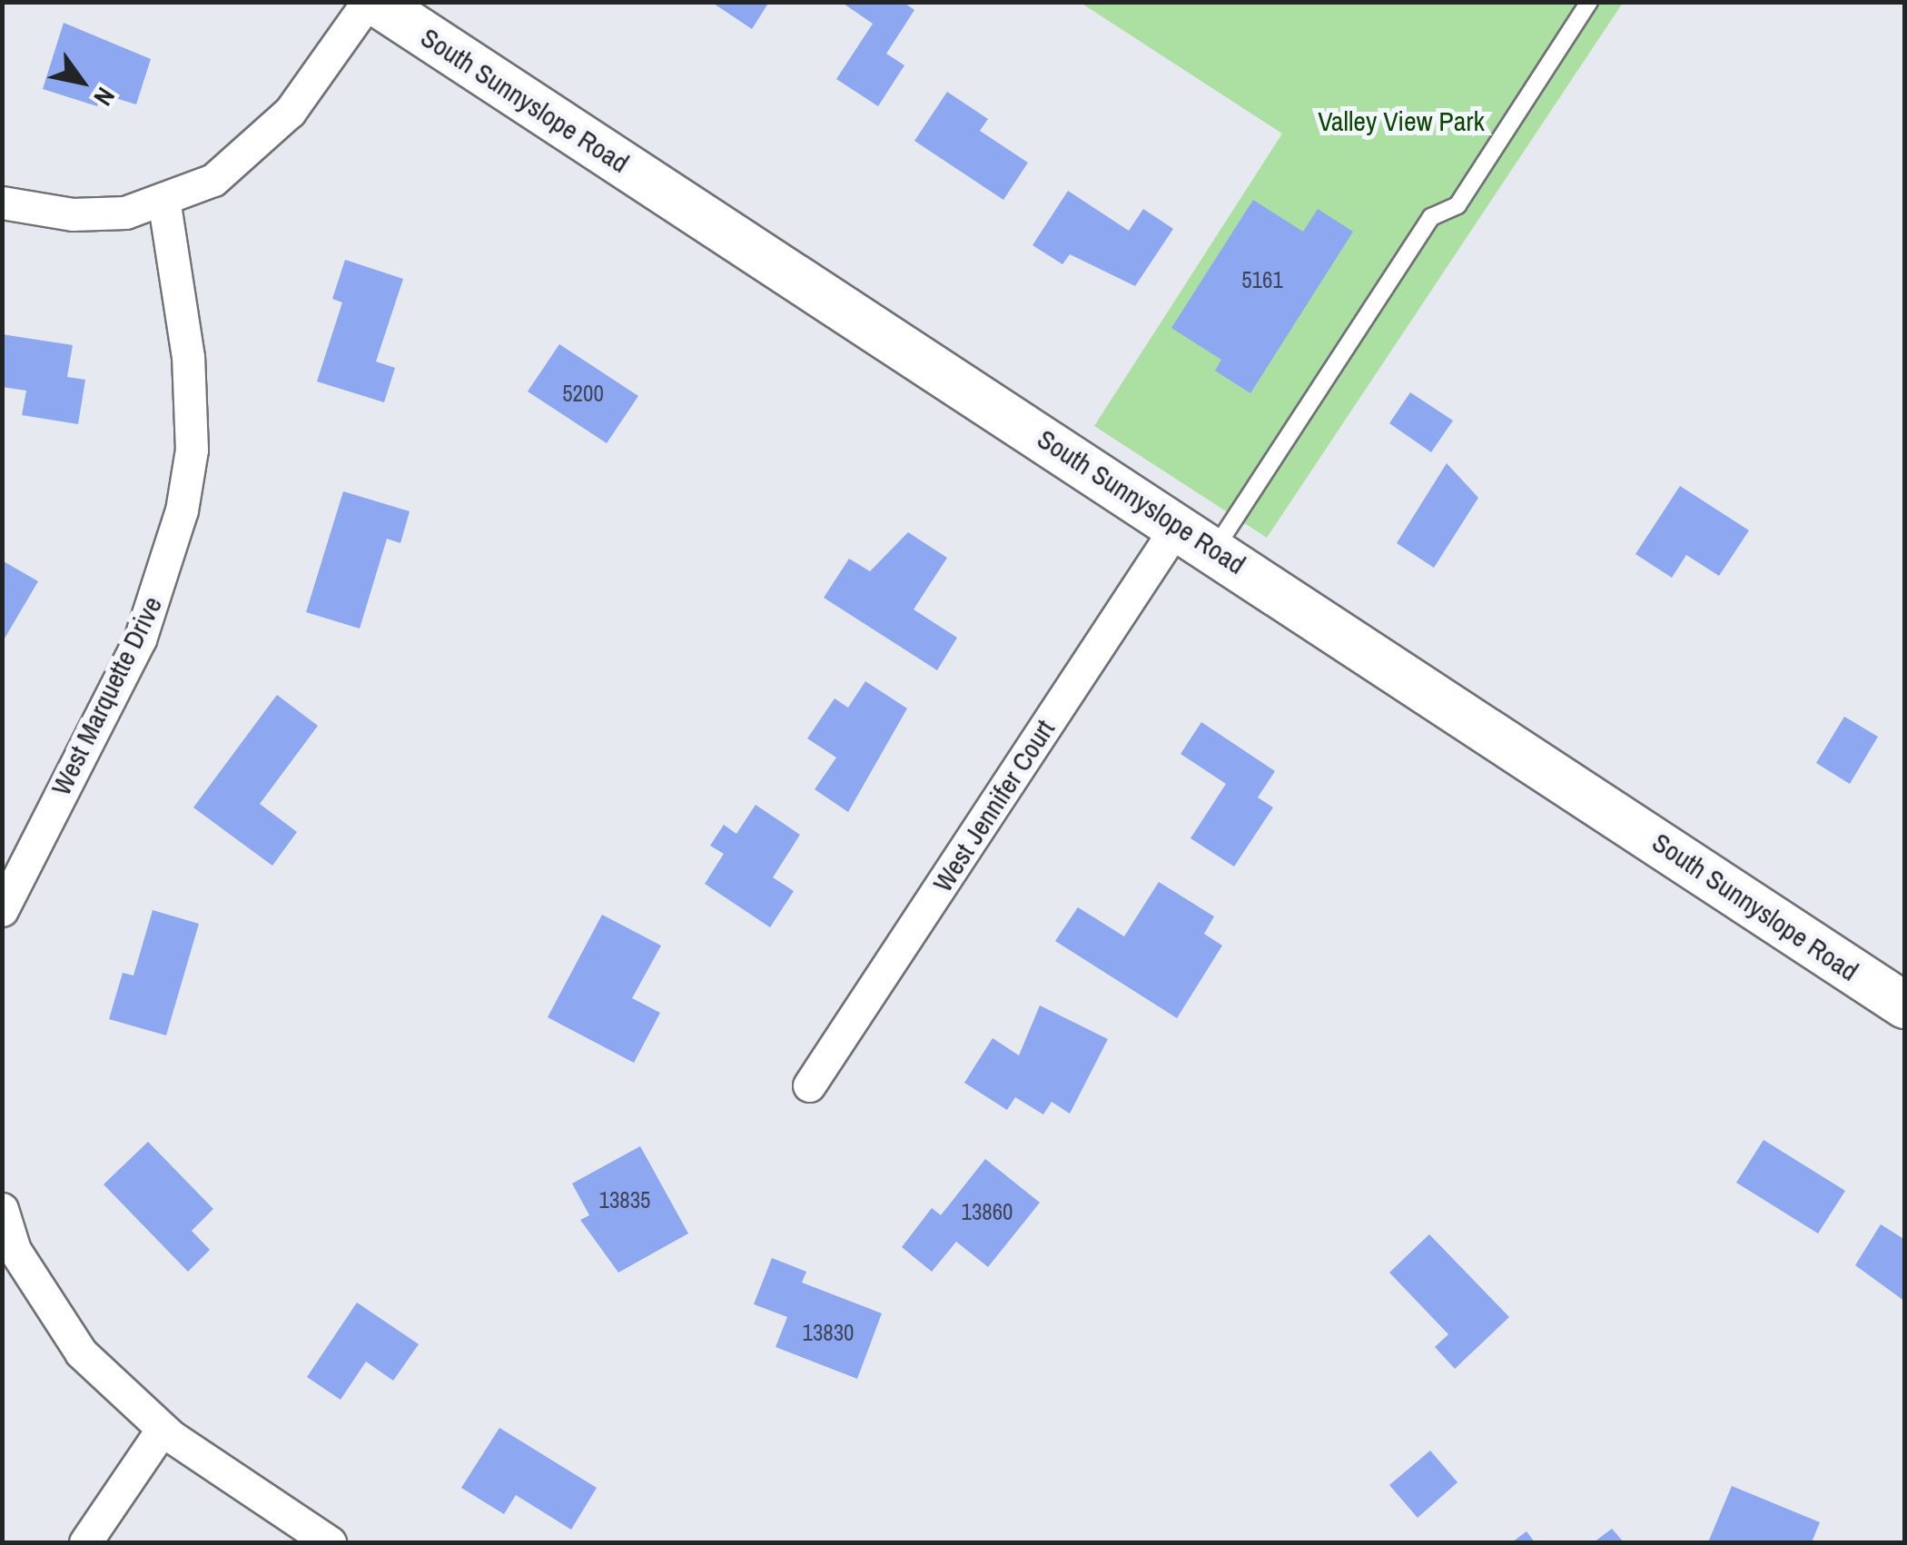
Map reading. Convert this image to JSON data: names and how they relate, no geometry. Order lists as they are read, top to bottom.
{
  "streets": {
    "street": ["South Sunnyslope Road", "West Marquette Drive", "West Jennifer Court"]
  },
  "crossings": [
    ["South Sunnyslope Road", "West Jennifer Court"]
  ],
  "parks": ["Valley View Park"],
  "house_numbers": [
    "5161",
    "5200",
    "13835",
    "13860",
    "13830"
  ],
  "north": "bottom right"
}
